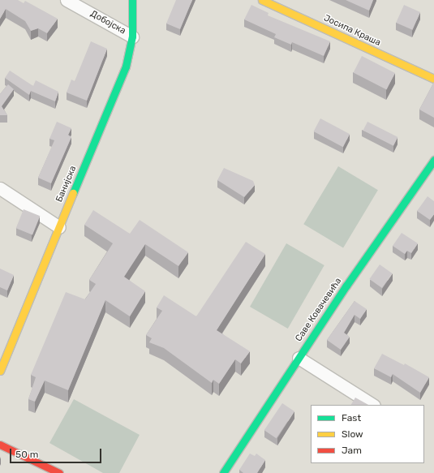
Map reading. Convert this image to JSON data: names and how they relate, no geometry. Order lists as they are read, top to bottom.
{
  "streets": {
    "street": [
      "Добојска",
      "Јосипа Краша",
      "Банијска",
      "Саве Ковачевића"
    ]
  },
  "crossings": [
    ["Добојска", "Банијска"]
  ],
  "legend": ["Fast", "Slow", "Jam"],
  "scale_bar": "50 m"
}
